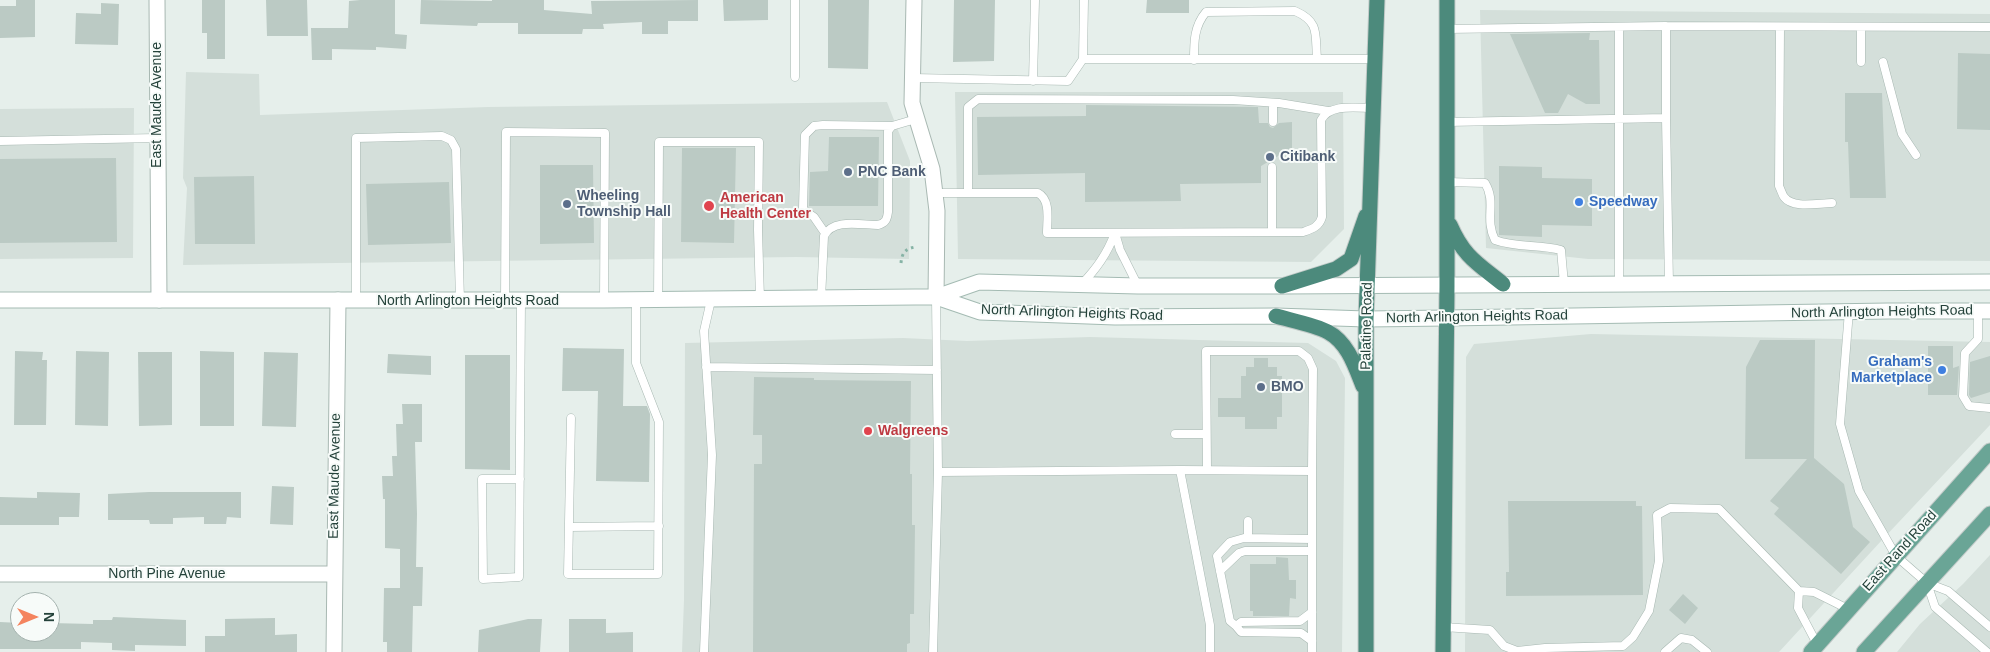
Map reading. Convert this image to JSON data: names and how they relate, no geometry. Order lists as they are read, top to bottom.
{
  "streets": {
    "highway": ["Palatine Road"],
    "main road": [
      "East Maude Avenue",
      "North Arlington Heights Road",
      "East Rand Road",
      "North Pine Avenue"
    ]
  },
  "crossings": [
    ["East Maude Avenue", "North Arlington Heights Road"],
    ["East Maude Avenue", "North Pine Avenue"],
    ["North Arlington Heights Road", "Palatine Road"]
  ],
  "places": [
    "Citibank",
    "PNC Bank",
    "Speedway",
    "Wheeling Township Hall",
    "American Health Center",
    "Graham's Marketplace",
    "BMO",
    "Walgreens"
  ],
  "north": "right"
}
